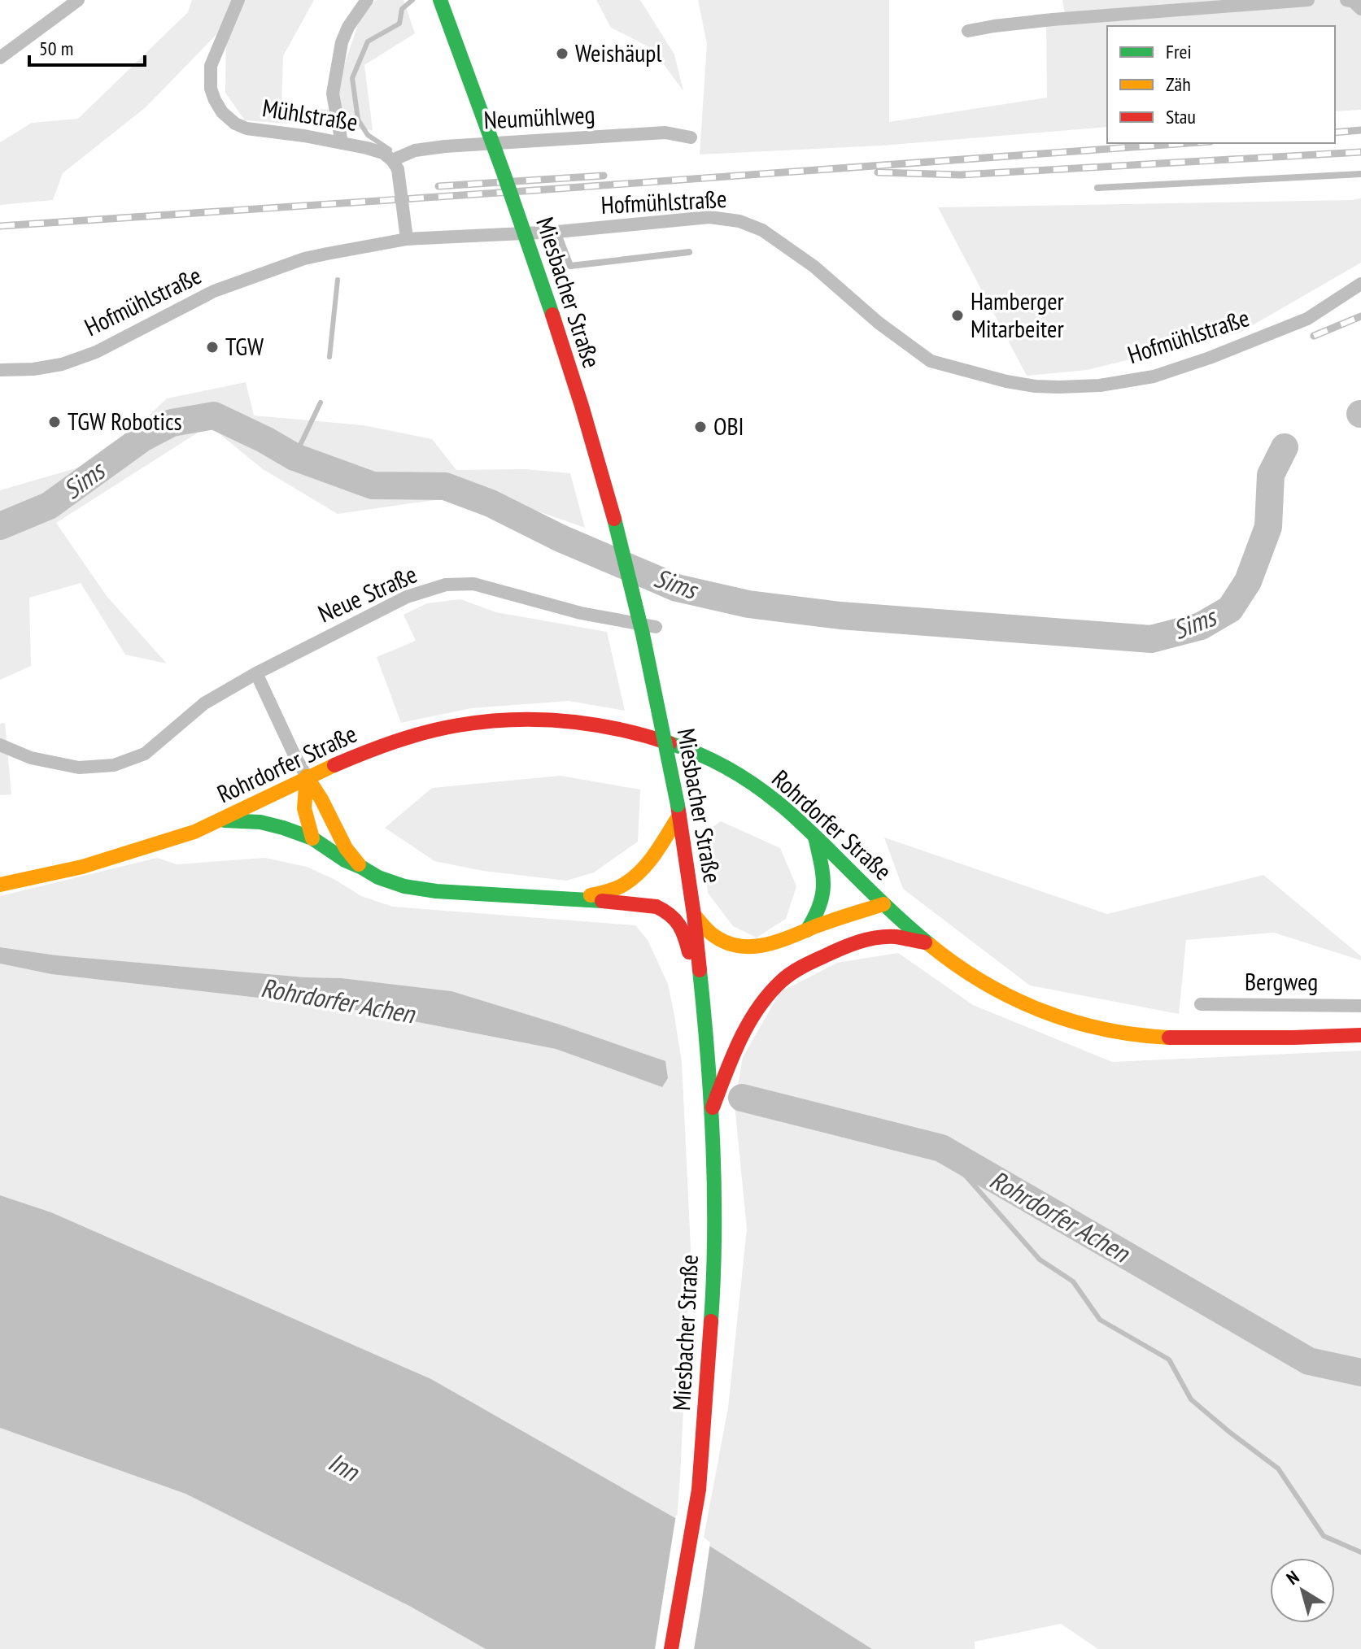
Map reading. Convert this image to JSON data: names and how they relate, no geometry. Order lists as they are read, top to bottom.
{
  "streets": {
    "main road": ["Miesbacher Straße", "Rohrdorfer Straße"],
    "street": [
      "Mühlstraße",
      "Neumühlweg",
      "Hofmühlstraße",
      "Neue Straße",
      "Bergweg"
    ]
  },
  "crossings": [
    ["Mühlstraße", "Neumühlweg"]
  ],
  "water": ["Sims", "Rohrdorfer Achen", "Inn"],
  "places": [
    "Weishäupl",
    "Hamberger Mitarbeiter",
    "TGW",
    "TGW Robotics",
    "OBI"
  ],
  "legend": ["Frei", "Zäh", "Stau"],
  "scale_bar": "50 m",
  "north": "top left"
}
